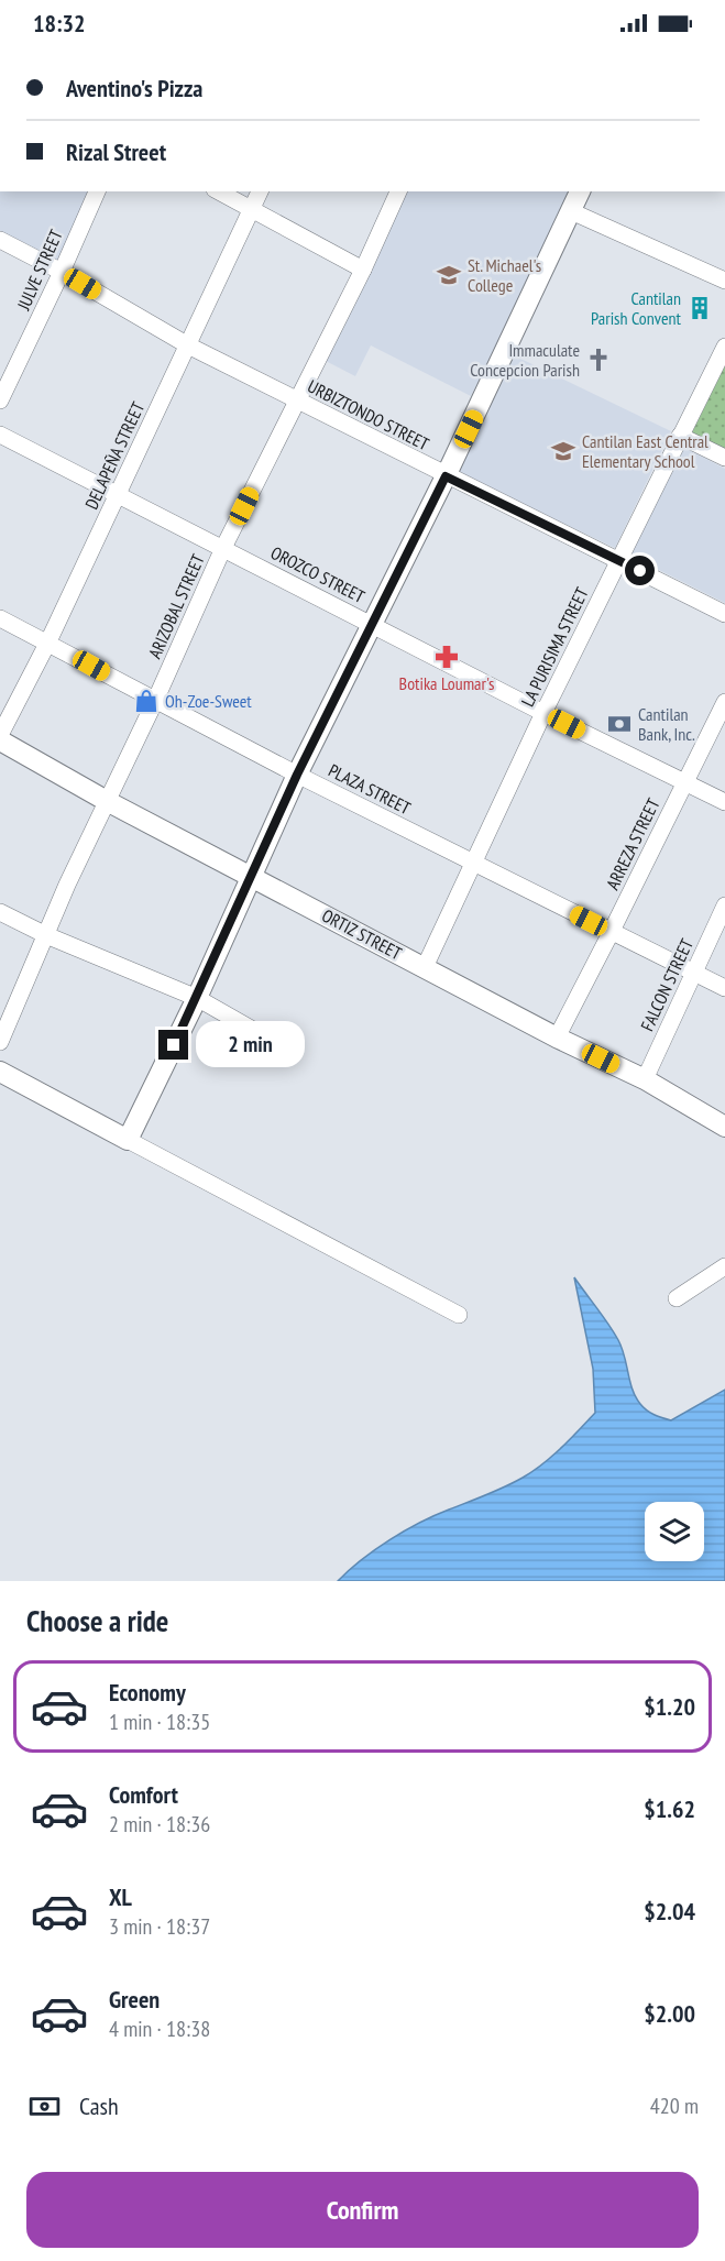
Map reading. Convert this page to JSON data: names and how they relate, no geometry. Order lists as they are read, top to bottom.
{
  "streets": {
    "street": [
      "JULVE STREET",
      "URBIZTONDO STREET",
      "DELAPEÑA STREET",
      "OROZCO STREET",
      "ARIZOBAL STREET",
      "LA PURISIMA STREET",
      "PLAZA STREET",
      "ARREZA STREET",
      "ORTIZ STREET",
      "FALCON STREET"
    ]
  },
  "crossings": [
    ["JULVE STREET", "URBIZTONDO STREET"],
    ["URBIZTONDO STREET", "DELAPEÑA STREET"],
    ["URBIZTONDO STREET", "ARIZOBAL STREET"],
    ["URBIZTONDO STREET", "LA PURISIMA STREET"],
    ["DELAPEÑA STREET", "OROZCO STREET"],
    ["DELAPEÑA STREET", "PLAZA STREET"],
    ["OROZCO STREET", "ARIZOBAL STREET"],
    ["OROZCO STREET", "LA PURISIMA STREET"],
    ["OROZCO STREET", "ARREZA STREET"],
    ["ARIZOBAL STREET", "PLAZA STREET"],
    ["ARIZOBAL STREET", "ORTIZ STREET"],
    ["LA PURISIMA STREET", "PLAZA STREET"],
    ["LA PURISIMA STREET", "ORTIZ STREET"],
    ["PLAZA STREET", "ARREZA STREET"],
    ["PLAZA STREET", "FALCON STREET"],
    ["ARREZA STREET", "ORTIZ STREET"],
    ["ORTIZ STREET", "FALCON STREET"]
  ],
  "places": {
    "school or university": ["St. Michael's College", "Cantilan East Central Elementary School"],
    "building": ["Cantilan Parish Convent"],
    "church": ["Immaculate Concepcion Parish"],
    "pharmacy": ["Botika Loumar's"],
    "shop": ["Oh-Zoe-Sweet"],
    "bank": ["Cantilan Bank, Inc."]
  },
  "page": {
    "status": "18:32",
    "banner": ["Aventino's Pizza", "Rizal Street"],
    "bubble": "2 min",
    "heading": "Choose a ride",
    "list": [
      {
        "name": "Economy",
        "note": "1 min · 18:35",
        "value": "$1.20"
      },
      {
        "name": "Comfort",
        "note": "2 min · 18:36",
        "value": "$1.62"
      },
      {
        "name": "XL",
        "note": "3 min · 18:37",
        "value": "$2.04"
      },
      {
        "name": "Green",
        "note": "4 min · 18:38",
        "value": "$2.00"
      }
    ],
    "pay": ["Cash", "420 m"],
    "buttons": "Confirm"
  }
}
